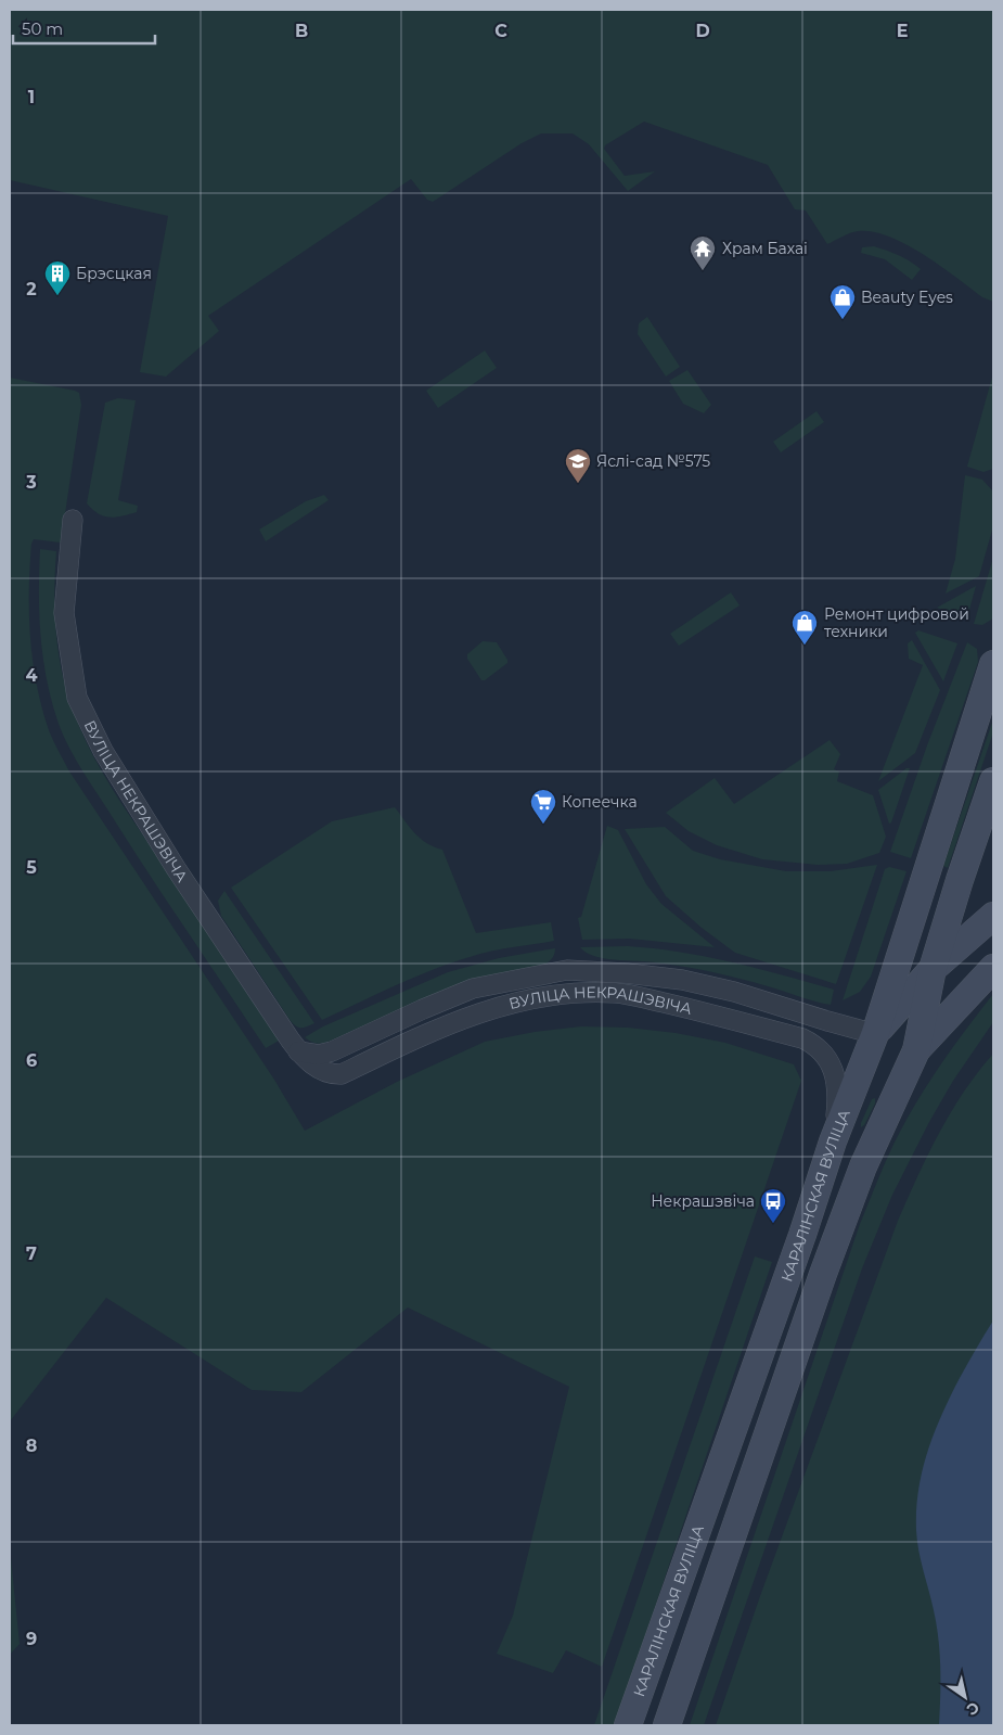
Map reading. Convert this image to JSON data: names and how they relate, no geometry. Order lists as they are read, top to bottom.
{
  "streets": {
    "main road": ["КАРАЛІНСКАЯ ВУЛІЦА"],
    "street": ["ВУЛІЦА НЕКРАШЭВІЧА"]
  },
  "crossings": [
    ["ВУЛІЦА НЕКРАШЭВІЧА", "КАРАЛІНСКАЯ ВУЛІЦА"]
  ],
  "places": {
    "temple": ["Храм Бахаі"],
    "building": ["Брэсцкая"],
    "shop": ["Beauty Eyes", "Ремонт цифровой техники"],
    "school or university": ["Яслі-сад №575"],
    "supermarket": ["Копеечка"],
    "bus stop": ["Некрашэвіча"]
  },
  "scale_bar": "50 m",
  "north": "bottom right",
  "grid": {
    "columns": [
      "B",
      "C",
      "D",
      "E"
    ],
    "rows": [
      "1",
      "2",
      "3",
      "4",
      "5",
      "6",
      "7",
      "8",
      "9"
    ]
  }
}
